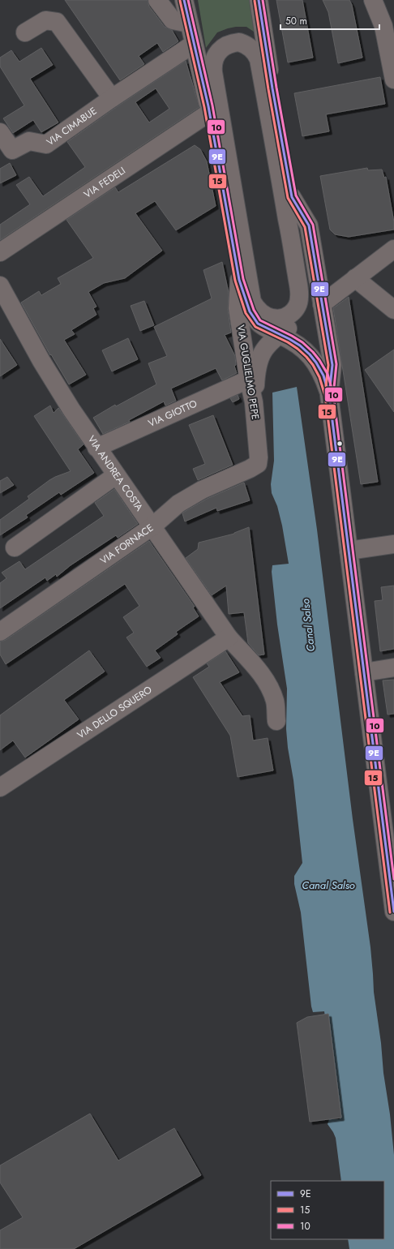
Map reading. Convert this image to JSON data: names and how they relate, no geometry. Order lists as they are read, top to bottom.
{
  "streets": {
    "street": [
      "VIA CIMABUE",
      "VIA FEDELI",
      "VIA GUGLIELMO PEPE",
      "VIA GIOTTO",
      "VIA ANDREA COSTA",
      "VIA FORNACE",
      "VIA DELLO SQUERO"
    ]
  },
  "crossings": [
    ["VIA CIMABUE", "VIA GUGLIELMO PEPE"],
    ["VIA FEDELI", "VIA GUGLIELMO PEPE"],
    ["VIA GUGLIELMO PEPE", "VIA GIOTTO"],
    ["VIA GUGLIELMO PEPE", "VIA FORNACE"],
    ["VIA GIOTTO", "VIA ANDREA COSTA"],
    ["VIA ANDREA COSTA", "VIA FORNACE"],
    ["VIA ANDREA COSTA", "VIA DELLO SQUERO"]
  ],
  "water": ["Canal Salso"],
  "lines": ["transit line 9E", "transit line 10", "transit line 15"],
  "legend": ["9E", "15", "10"],
  "scale_bar": "50 m"
}
